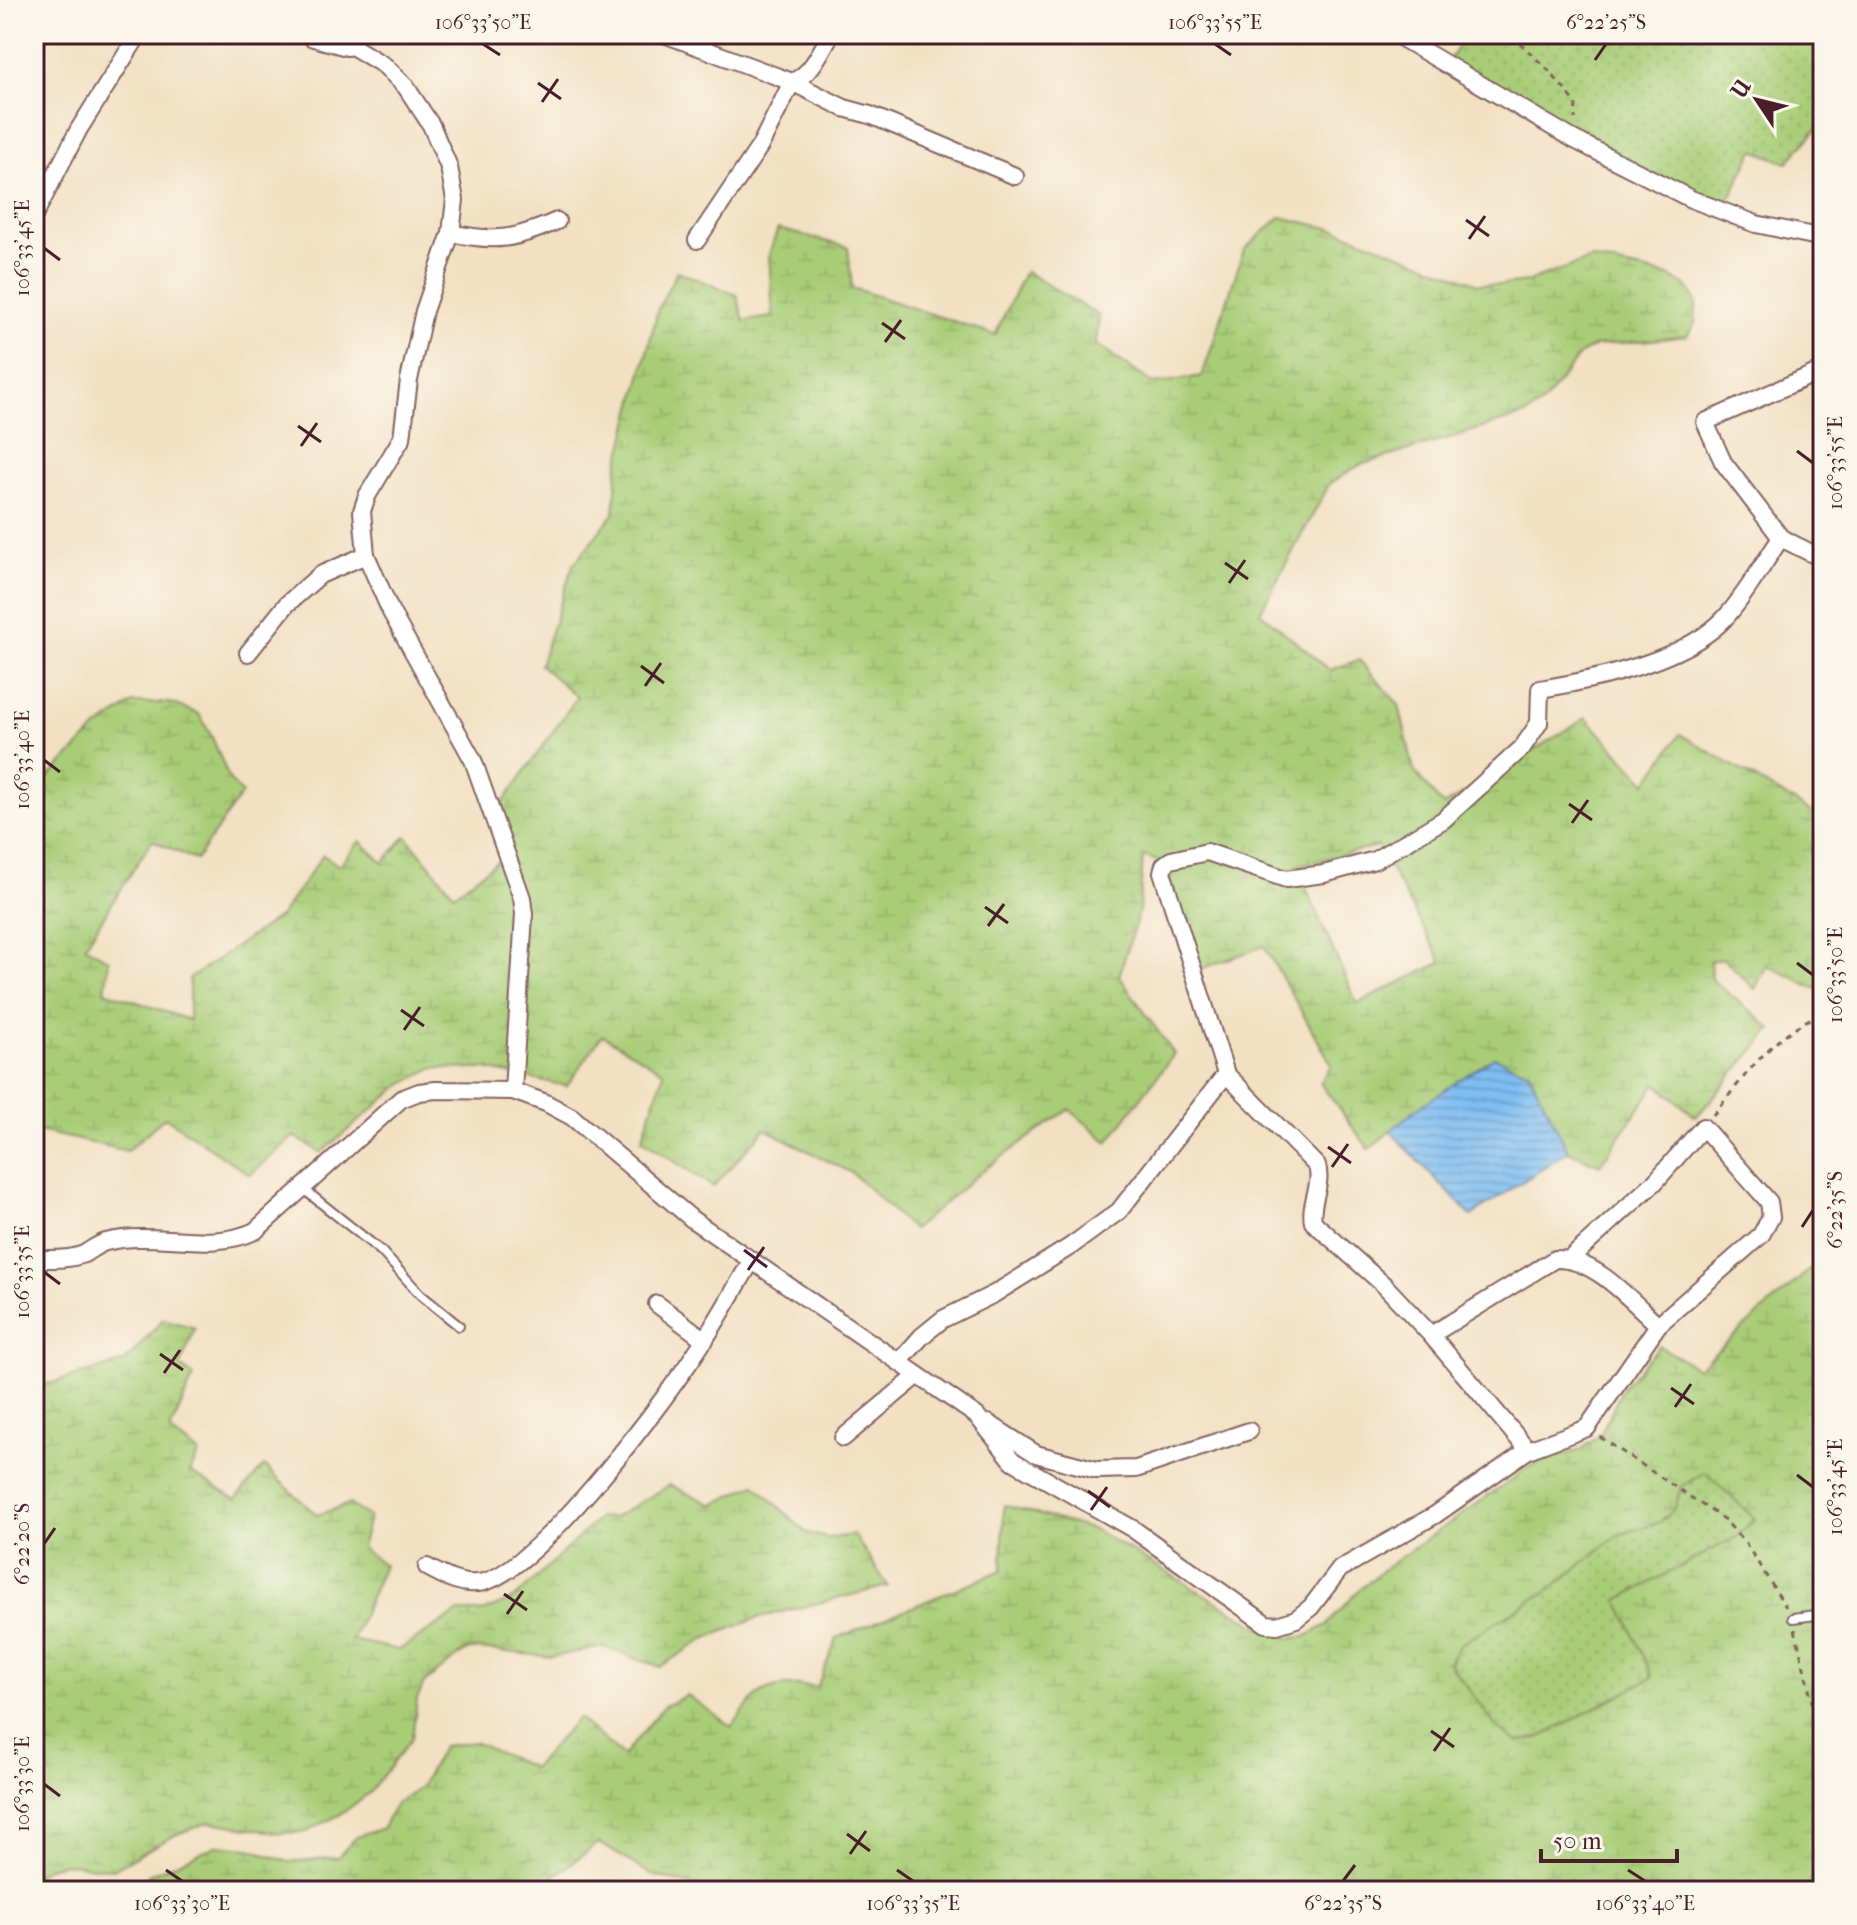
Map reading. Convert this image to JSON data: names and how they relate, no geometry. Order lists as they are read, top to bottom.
{
  "scale_bar": "50 m",
  "north": "top left",
  "coordinates": [
    "106°33'50\"E",
    "106°33'55\"E",
    "6°22'25\"S",
    "106°33'45\"E",
    "106°33'40\"E",
    "6°22'35\"S",
    "106°33'35\"E",
    "6°22'20\"S",
    "106°33'30\"E"
  ]
}
